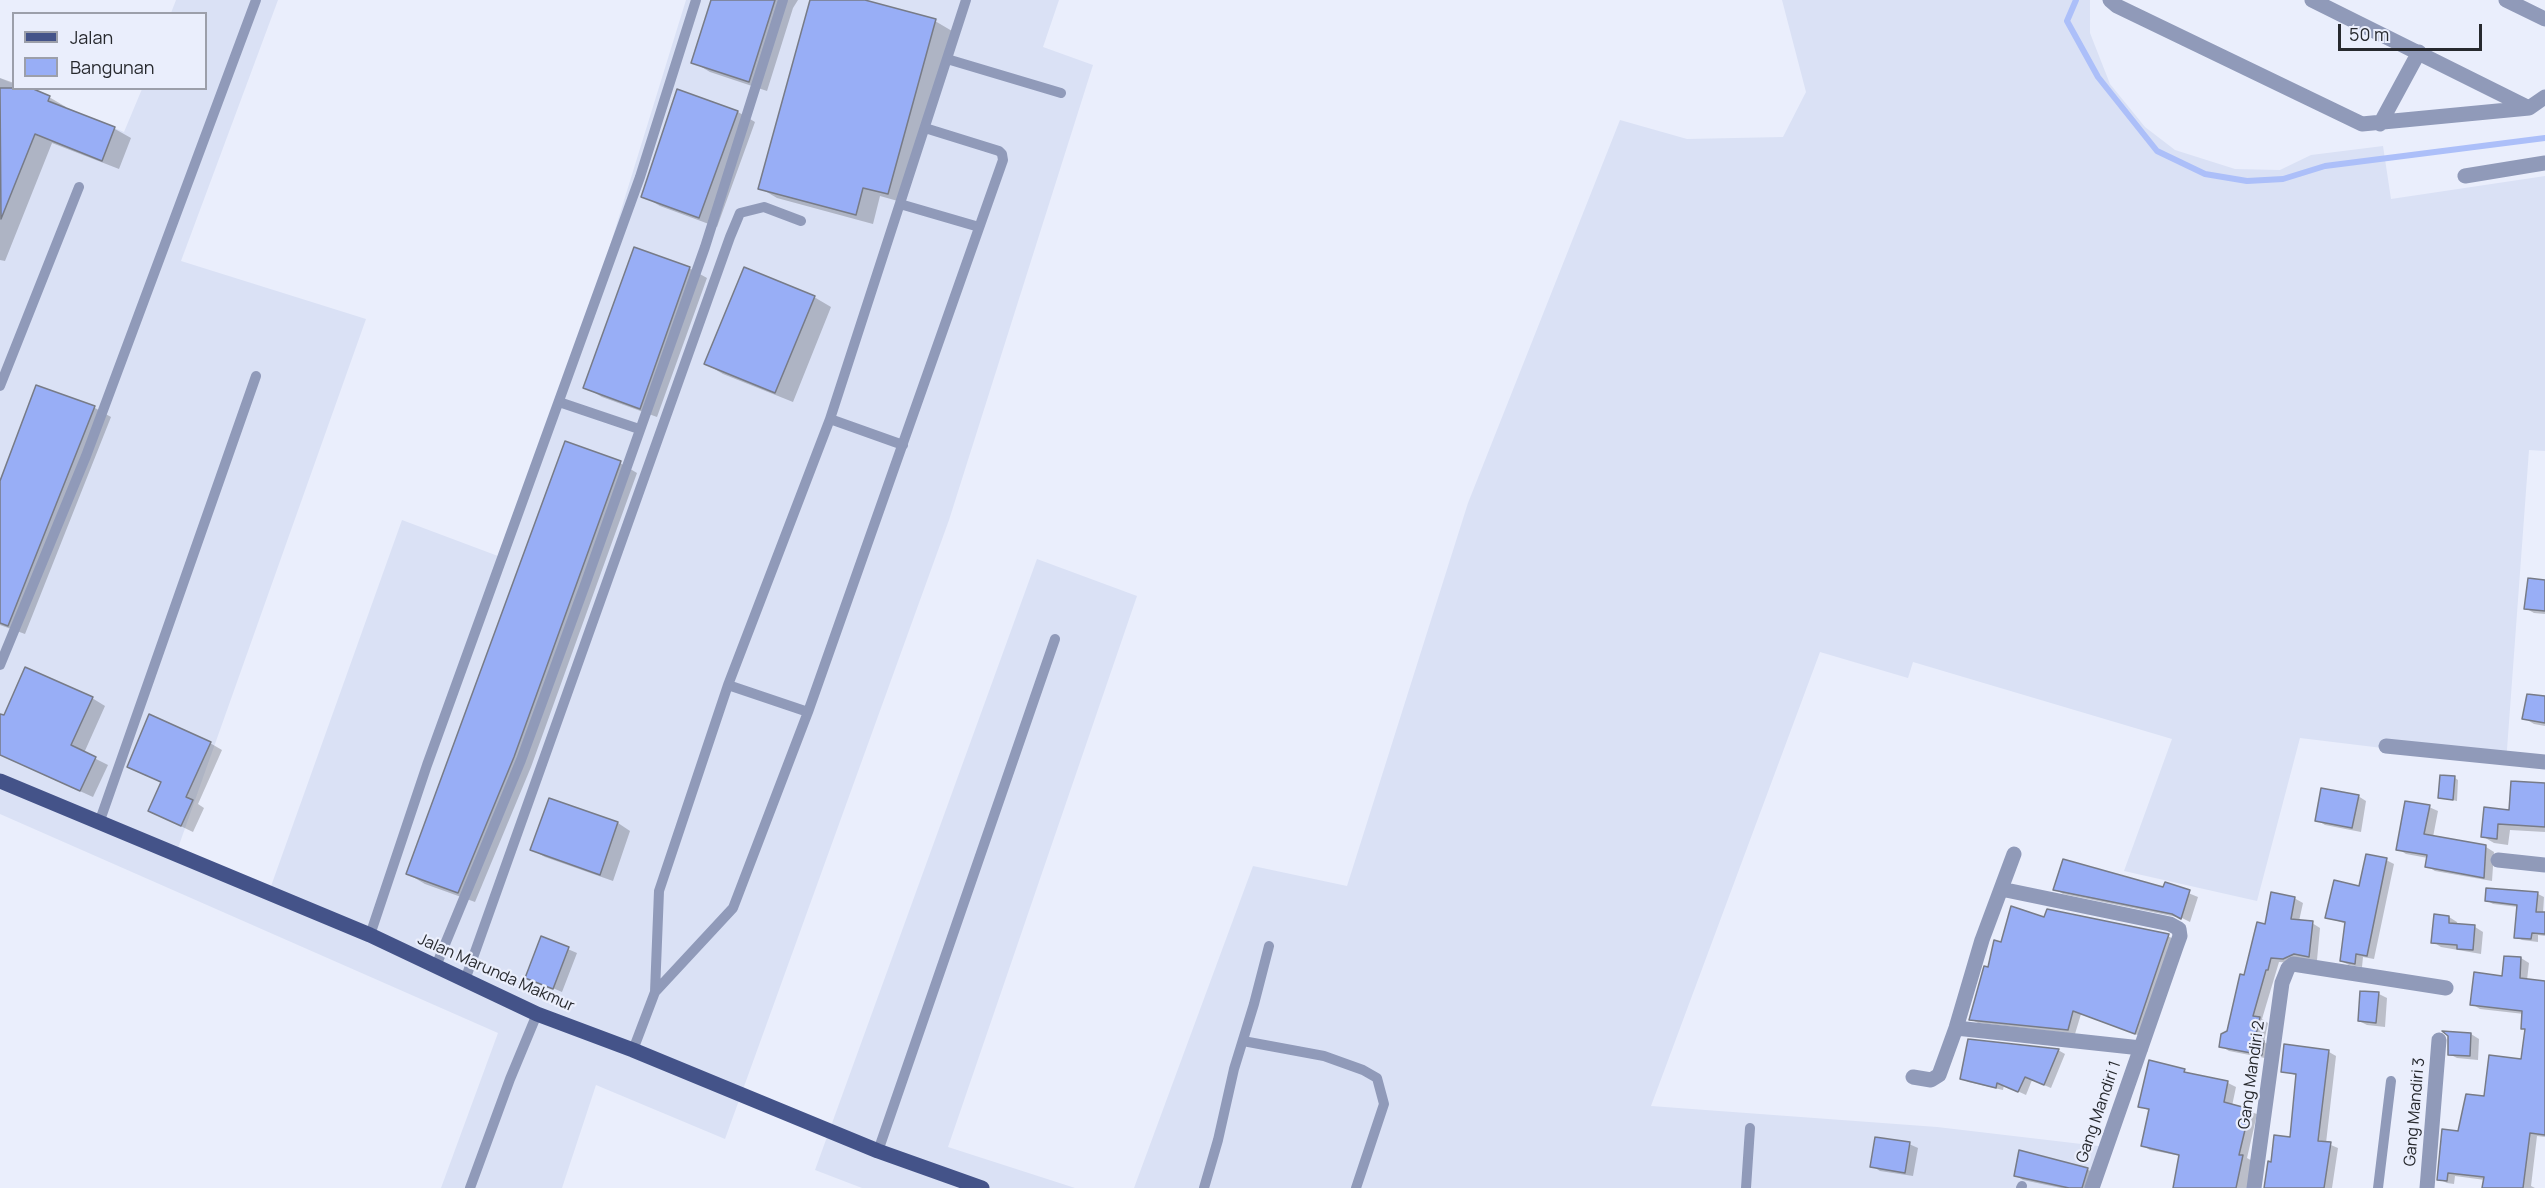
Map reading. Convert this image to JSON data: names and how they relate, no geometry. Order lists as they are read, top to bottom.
{
  "streets": {
    "main road": ["Jalan Marunda Makmur"],
    "street": ["Gang Mandiri 2", "Gang Mandiri 1", "Gang Mandiri 3"]
  },
  "legend": ["Jalan", "Bangunan"],
  "scale_bar": "50 m"
}
